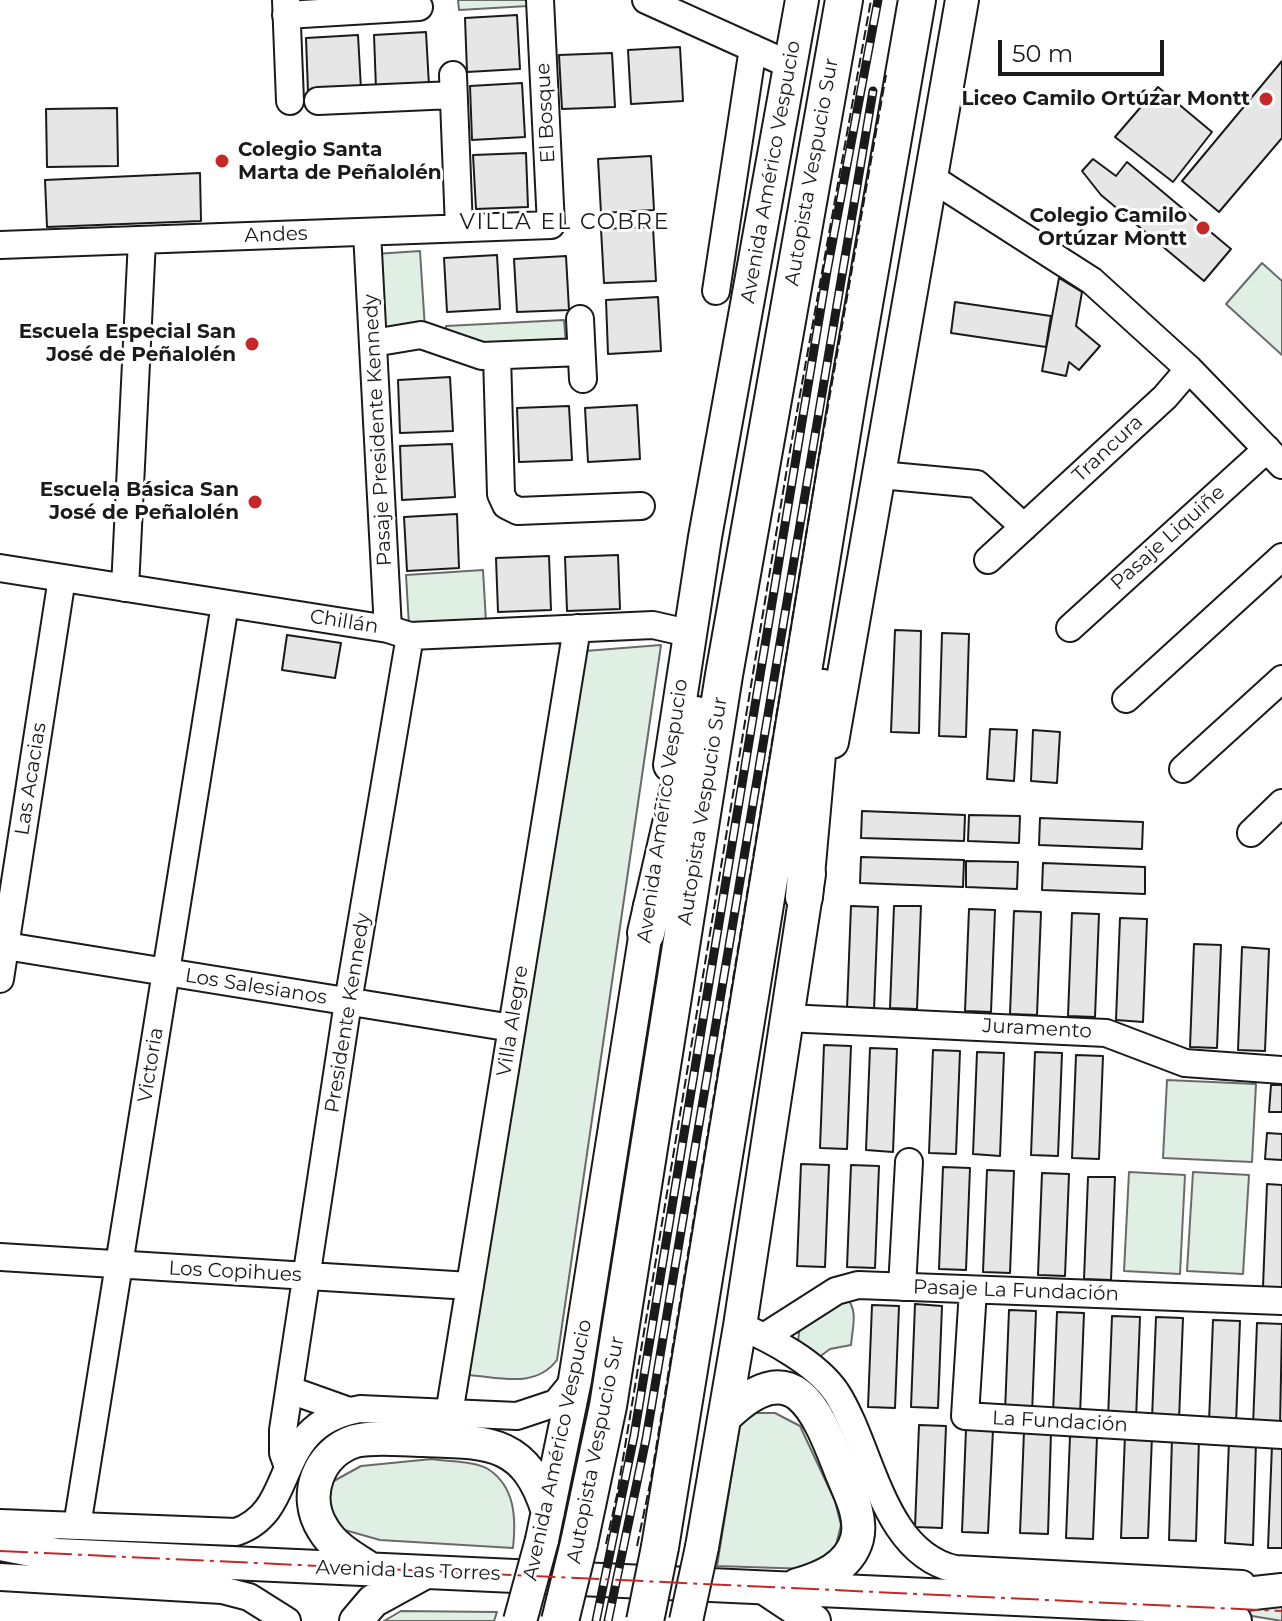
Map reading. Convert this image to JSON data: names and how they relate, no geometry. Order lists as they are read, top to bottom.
{
  "streets": {
    "highway": ["Autopista Vespucio Sur"],
    "main road": ["Avenida Américo Vespucio", "Avenida Las Torres"],
    "street": [
      "El Bosque",
      "Andes",
      "Pasaje Presidente Kennedy",
      "Trancura",
      "Pasaje Liquiñe",
      "Chillán",
      "Las Acacias",
      "Los Salesianos",
      "Presidente Kennedy",
      "Villa Alegre",
      "Juramento",
      "Victoria",
      "Los Copihues",
      "Pasaje La Fundación",
      "La Fundación"
    ]
  },
  "crossings": [
    ["El Bosque", "Andes"],
    ["Avenida Américo Vespucio", "Chillán"],
    ["Andes", "Pasaje Presidente Kennedy"],
    ["Pasaje Presidente Kennedy", "Chillán"],
    ["Pasaje Presidente Kennedy", "Presidente Kennedy"],
    ["Chillán", "Las Acacias"],
    ["Chillán", "Presidente Kennedy"],
    ["Chillán", "Villa Alegre"],
    ["Chillán", "Victoria"],
    ["Las Acacias", "Los Salesianos"],
    ["Los Salesianos", "Presidente Kennedy"],
    ["Los Salesianos", "Villa Alegre"],
    ["Los Salesianos", "Victoria"],
    ["Presidente Kennedy", "Los Copihues"],
    ["Villa Alegre", "Los Copihues"],
    ["Victoria", "Los Copihues"],
    ["Pasaje La Fundación", "La Fundación"]
  ],
  "districts": ["VILLA EL COBRE"],
  "places": [
    "Liceo Camilo Ortúzar Montt",
    "Colegio Santa Marta de Peñalolén",
    "Colegio Camilo Ortúzar Montt",
    "Escuela Especial San José de Peñalolén",
    "Escuela Básica San José de Peñalolén"
  ],
  "scale_bar": "50 m"
}
